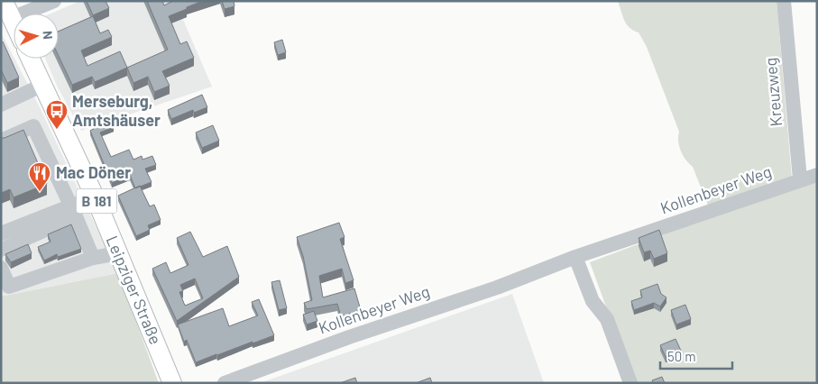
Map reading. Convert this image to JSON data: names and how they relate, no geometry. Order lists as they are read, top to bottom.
{
  "streets": {
    "main road": ["B 181", "Leipziger Straße"],
    "street": ["Kreuzweg", "Kollenbeyer Weg"]
  },
  "crossings": [
    ["Kreuzweg", "Kollenbeyer Weg"]
  ],
  "places": {
    "bus stop": ["Merseburg, Amtshäuser"],
    "restaurant": ["Mac Döner"]
  },
  "scale_bar": "50 m",
  "north": "right"
}
